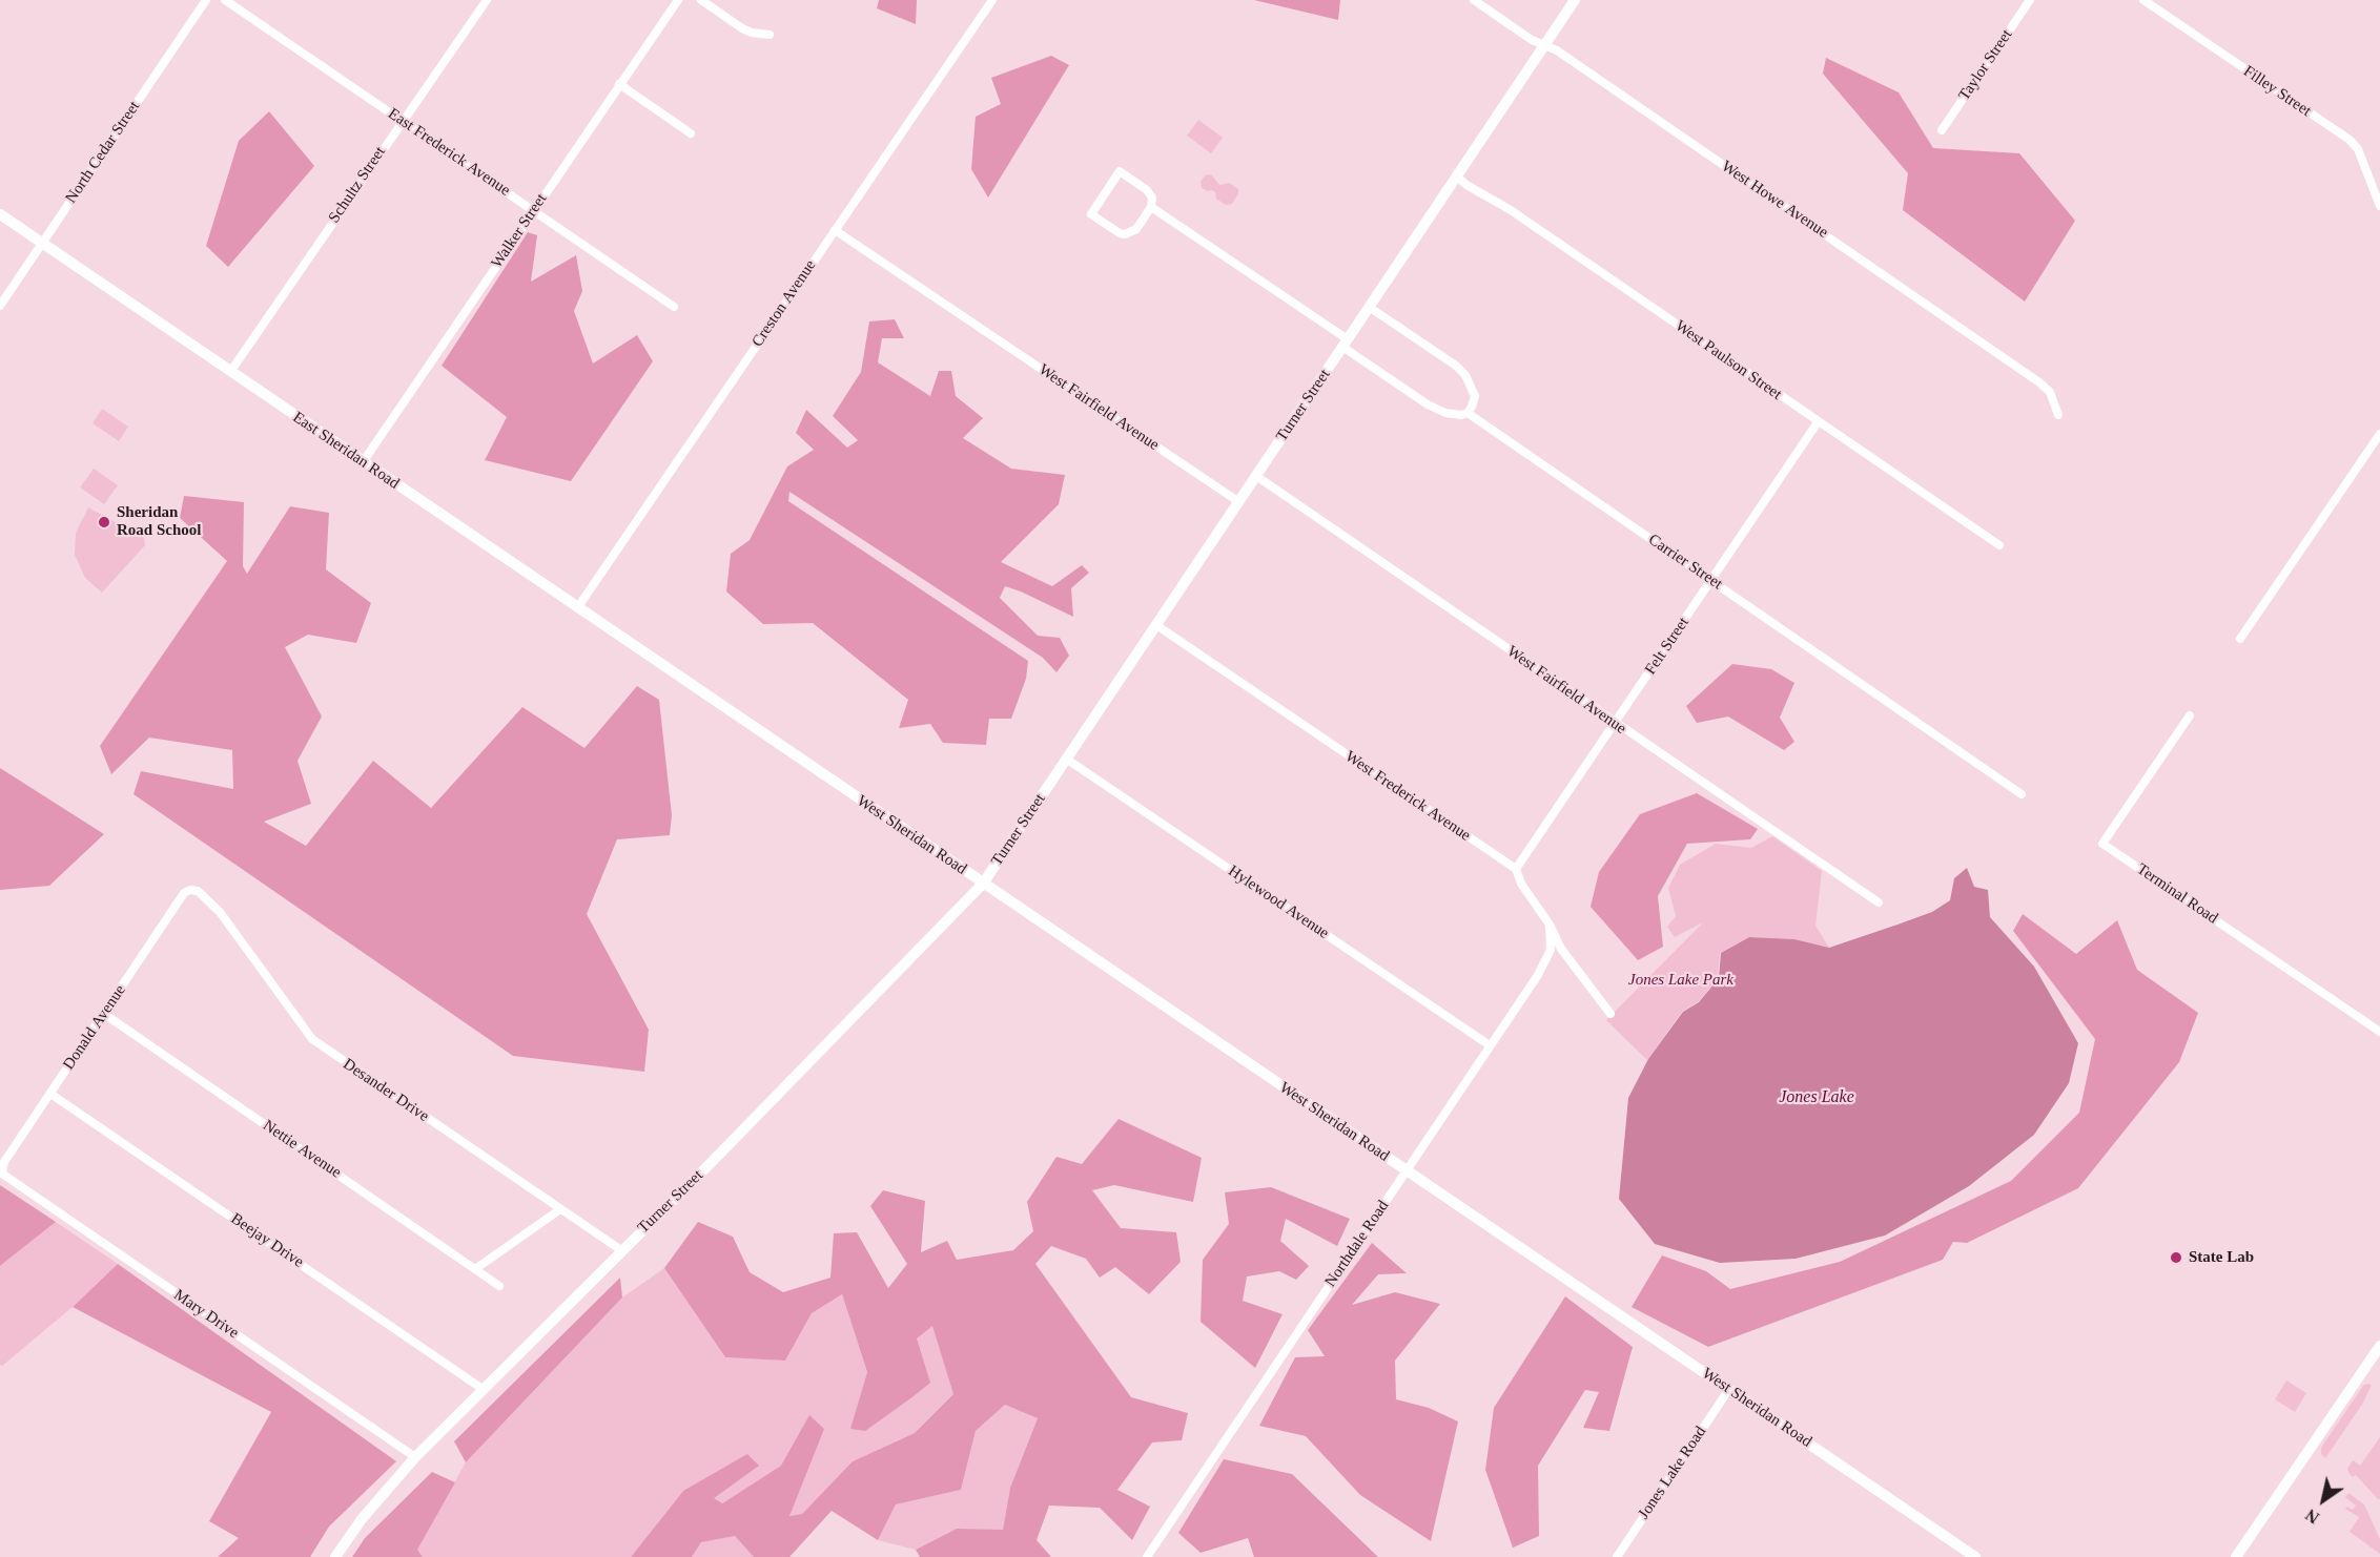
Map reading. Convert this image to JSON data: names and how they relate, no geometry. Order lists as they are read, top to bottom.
{
  "streets": {
    "street": [
      "Taylor Street",
      "Filley Street",
      "North Cedar Street",
      "East Frederick Avenue",
      "Schultz Street",
      "West Howe Avenue",
      "Walker Street",
      "Creston Avenue",
      "West Paulson Street",
      "Turner Street",
      "West Fairfield Avenue",
      "East Sheridan Road",
      "Carrier Street",
      "Felt Street",
      "West Frederick Avenue",
      "West Sheridan Road",
      "Terminal Road",
      "Hylewood Avenue",
      "Donald Avenue",
      "Desander Drive",
      "Nettie Avenue",
      "Beejay Drive",
      "Northdale Road",
      "Mary Drive",
      "Jones Lake Road"
    ]
  },
  "crossings": [
    ["North Cedar Street", "East Sheridan Road"],
    ["East Frederick Avenue", "Schultz Street"],
    ["East Frederick Avenue", "Walker Street"],
    ["Schultz Street", "East Sheridan Road"],
    ["West Howe Avenue", "Turner Street"],
    ["Walker Street", "East Sheridan Road"],
    ["Creston Avenue", "West Fairfield Avenue"],
    ["Creston Avenue", "East Sheridan Road"],
    ["West Paulson Street", "Turner Street"],
    ["West Paulson Street", "Felt Street"],
    ["Turner Street", "West Fairfield Avenue"],
    ["Turner Street", "Carrier Street"],
    ["Turner Street", "West Frederick Avenue"],
    ["Turner Street", "West Sheridan Road"],
    ["Turner Street", "Hylewood Avenue"],
    ["Turner Street", "Desander Drive"],
    ["Turner Street", "Beejay Drive"],
    ["Turner Street", "Mary Drive"],
    ["West Fairfield Avenue", "Felt Street"],
    ["East Sheridan Road", "West Sheridan Road"],
    ["Carrier Street", "Felt Street"],
    ["Felt Street", "West Frederick Avenue"],
    ["West Frederick Avenue", "Northdale Road"],
    ["West Sheridan Road", "Northdale Road"],
    ["West Sheridan Road", "Jones Lake Road"],
    ["Hylewood Avenue", "Northdale Road"],
    ["Donald Avenue", "Desander Drive"],
    ["Donald Avenue", "Nettie Avenue"],
    ["Donald Avenue", "Beejay Drive"],
    ["Donald Avenue", "Mary Drive"]
  ],
  "water": ["Jones Lake"],
  "parks": ["Jones Lake Park"],
  "places": ["Sheridan Road School", "State Lab"],
  "north": "bottom left"
}
